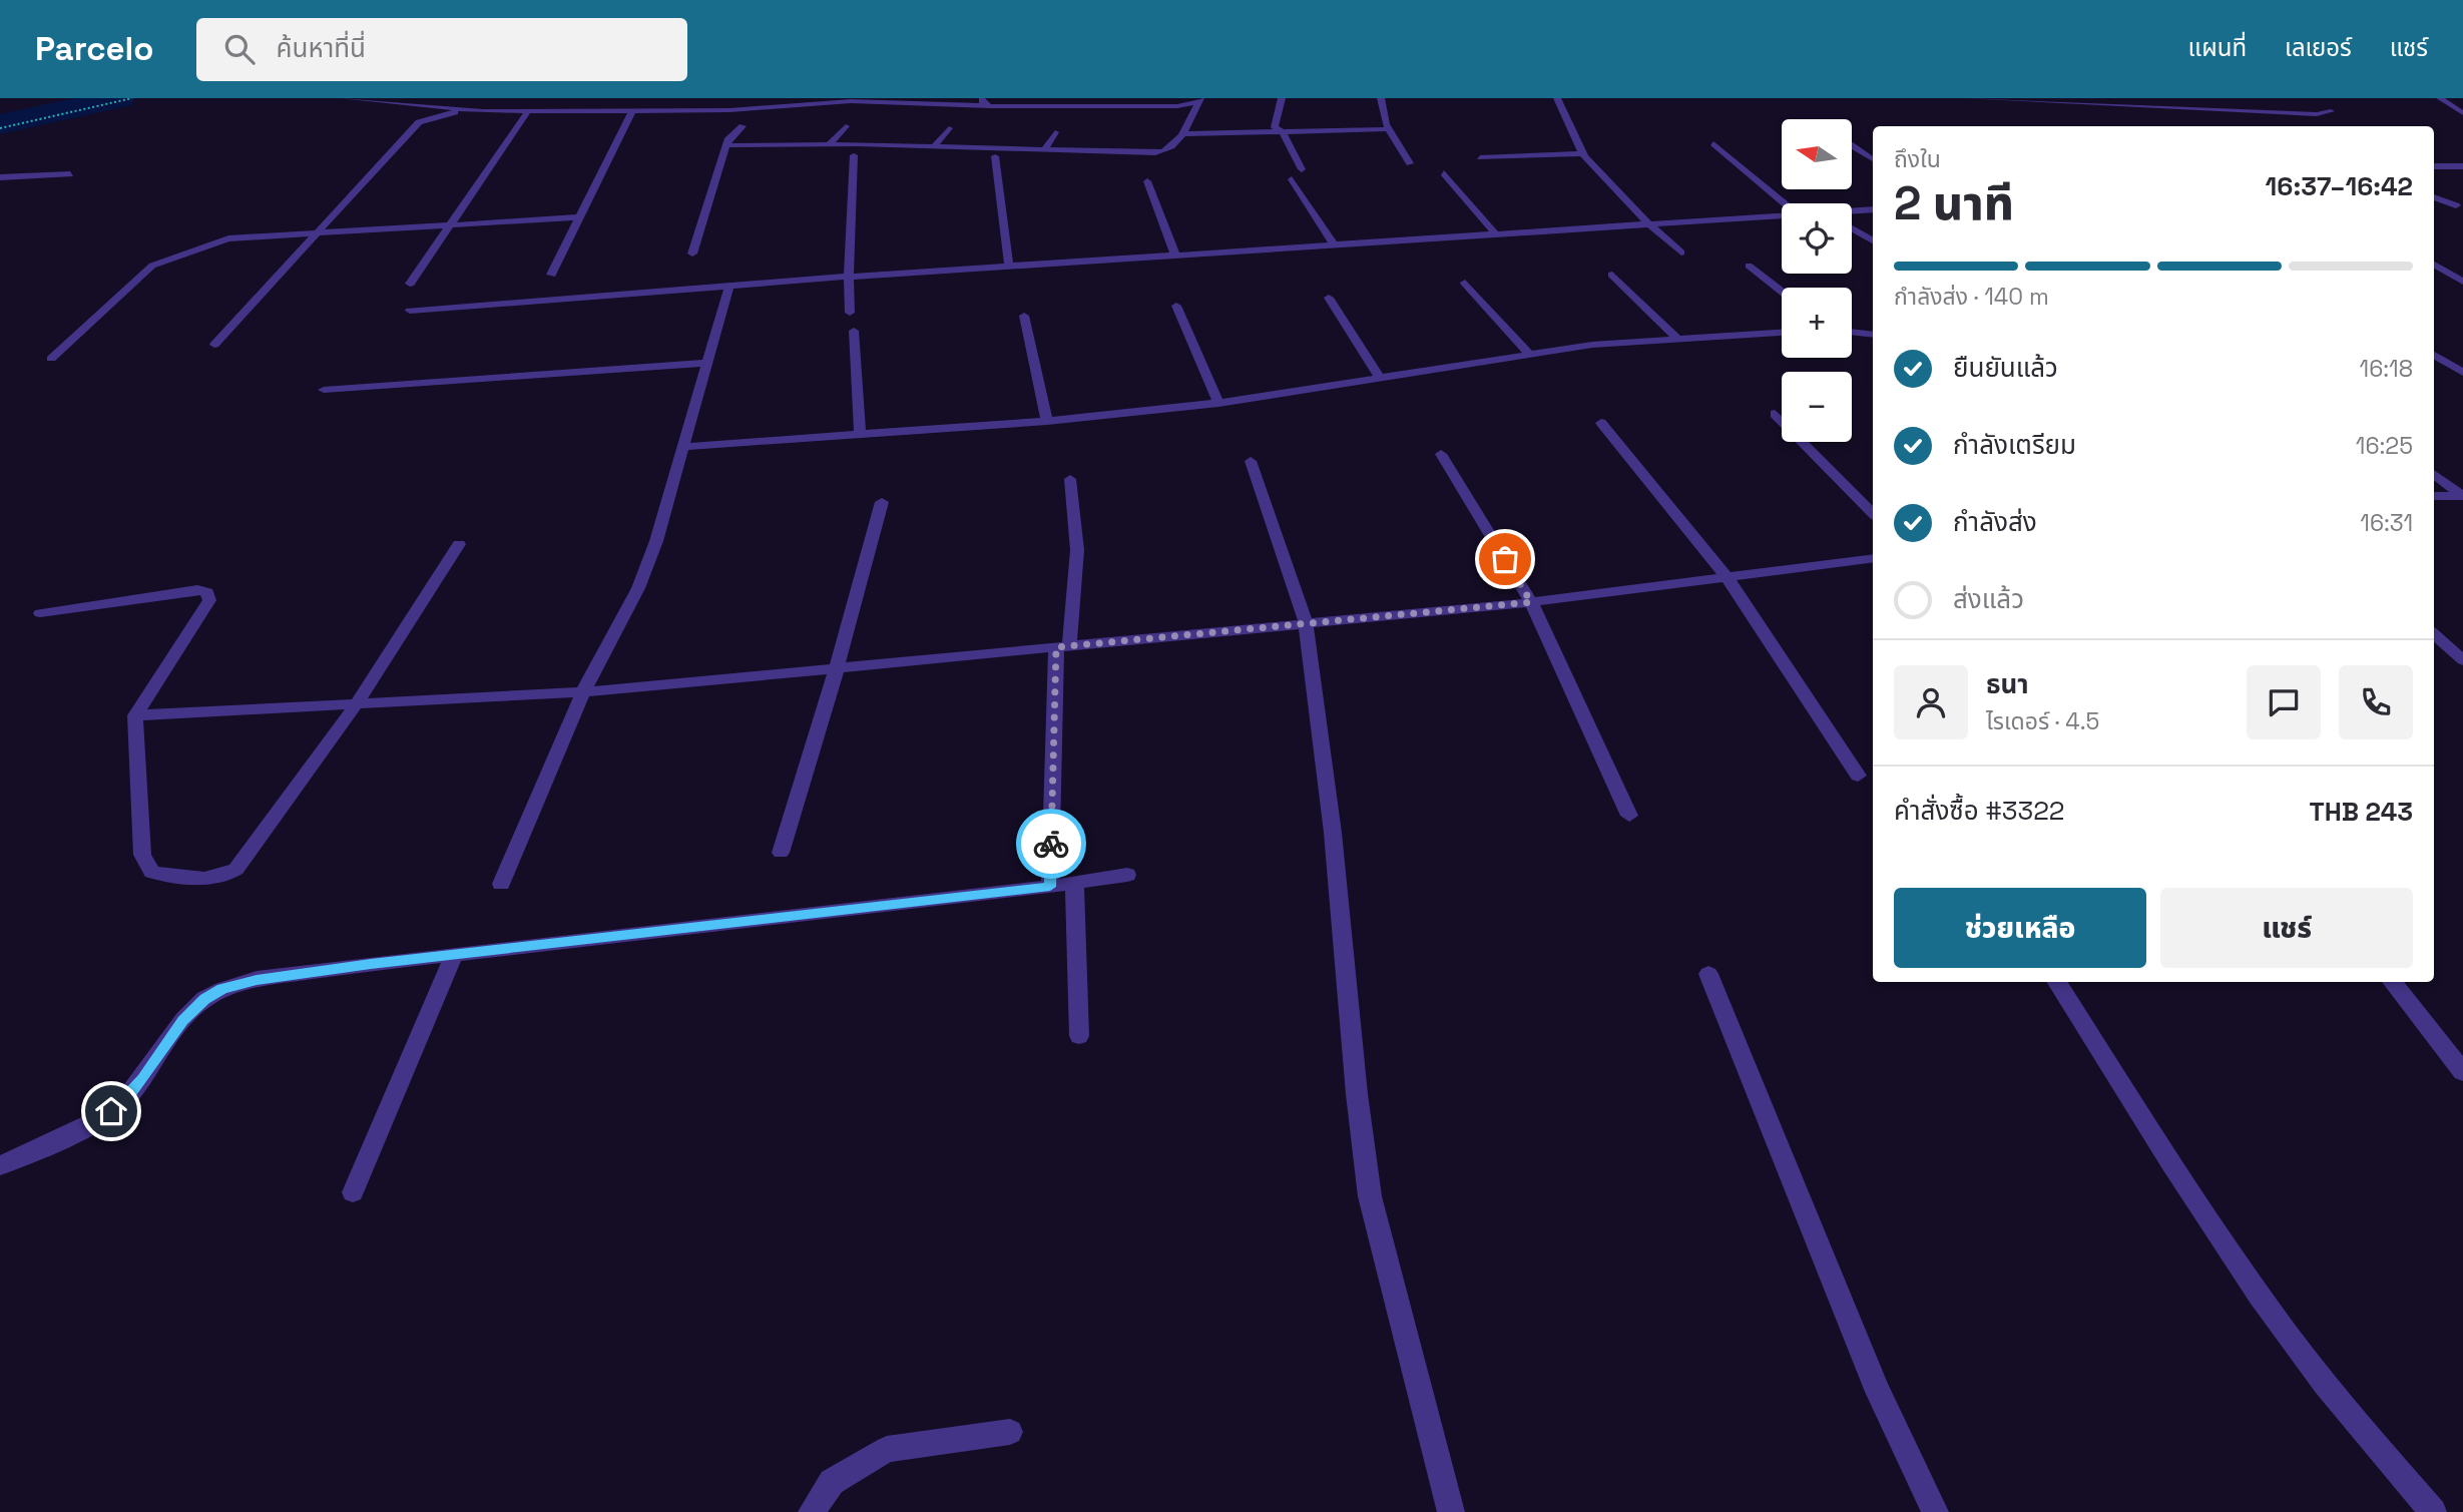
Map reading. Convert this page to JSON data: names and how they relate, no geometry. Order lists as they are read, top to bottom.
{
  "north": "left",
  "page": {
    "header": "Parcelo",
    "search": "ค้นหาที่นี่",
    "nav": ["แผนที่", "เลเยอร์", "แชร์"],
    "map_buttons": ["+", "−"],
    "heading": ["2 นาที", "ถึงใน", "16:37–16:42"],
    "panel": [
      "ธนา",
      "ไรเดอร์ · 4.5",
      "คำสั่งซื้อ #3322",
      "THB 243"
    ],
    "bar": "กำลังส่ง · 140 m",
    "list": [
      ["ยืนยันแล้ว", "16:18"],
      ["กำลังเตรียม", "16:25"],
      ["กำลังส่ง", "16:31"],
      "ส่งแล้ว"
    ],
    "buttons": ["ช่วยเหลือ", "แชร์"]
  }
}
